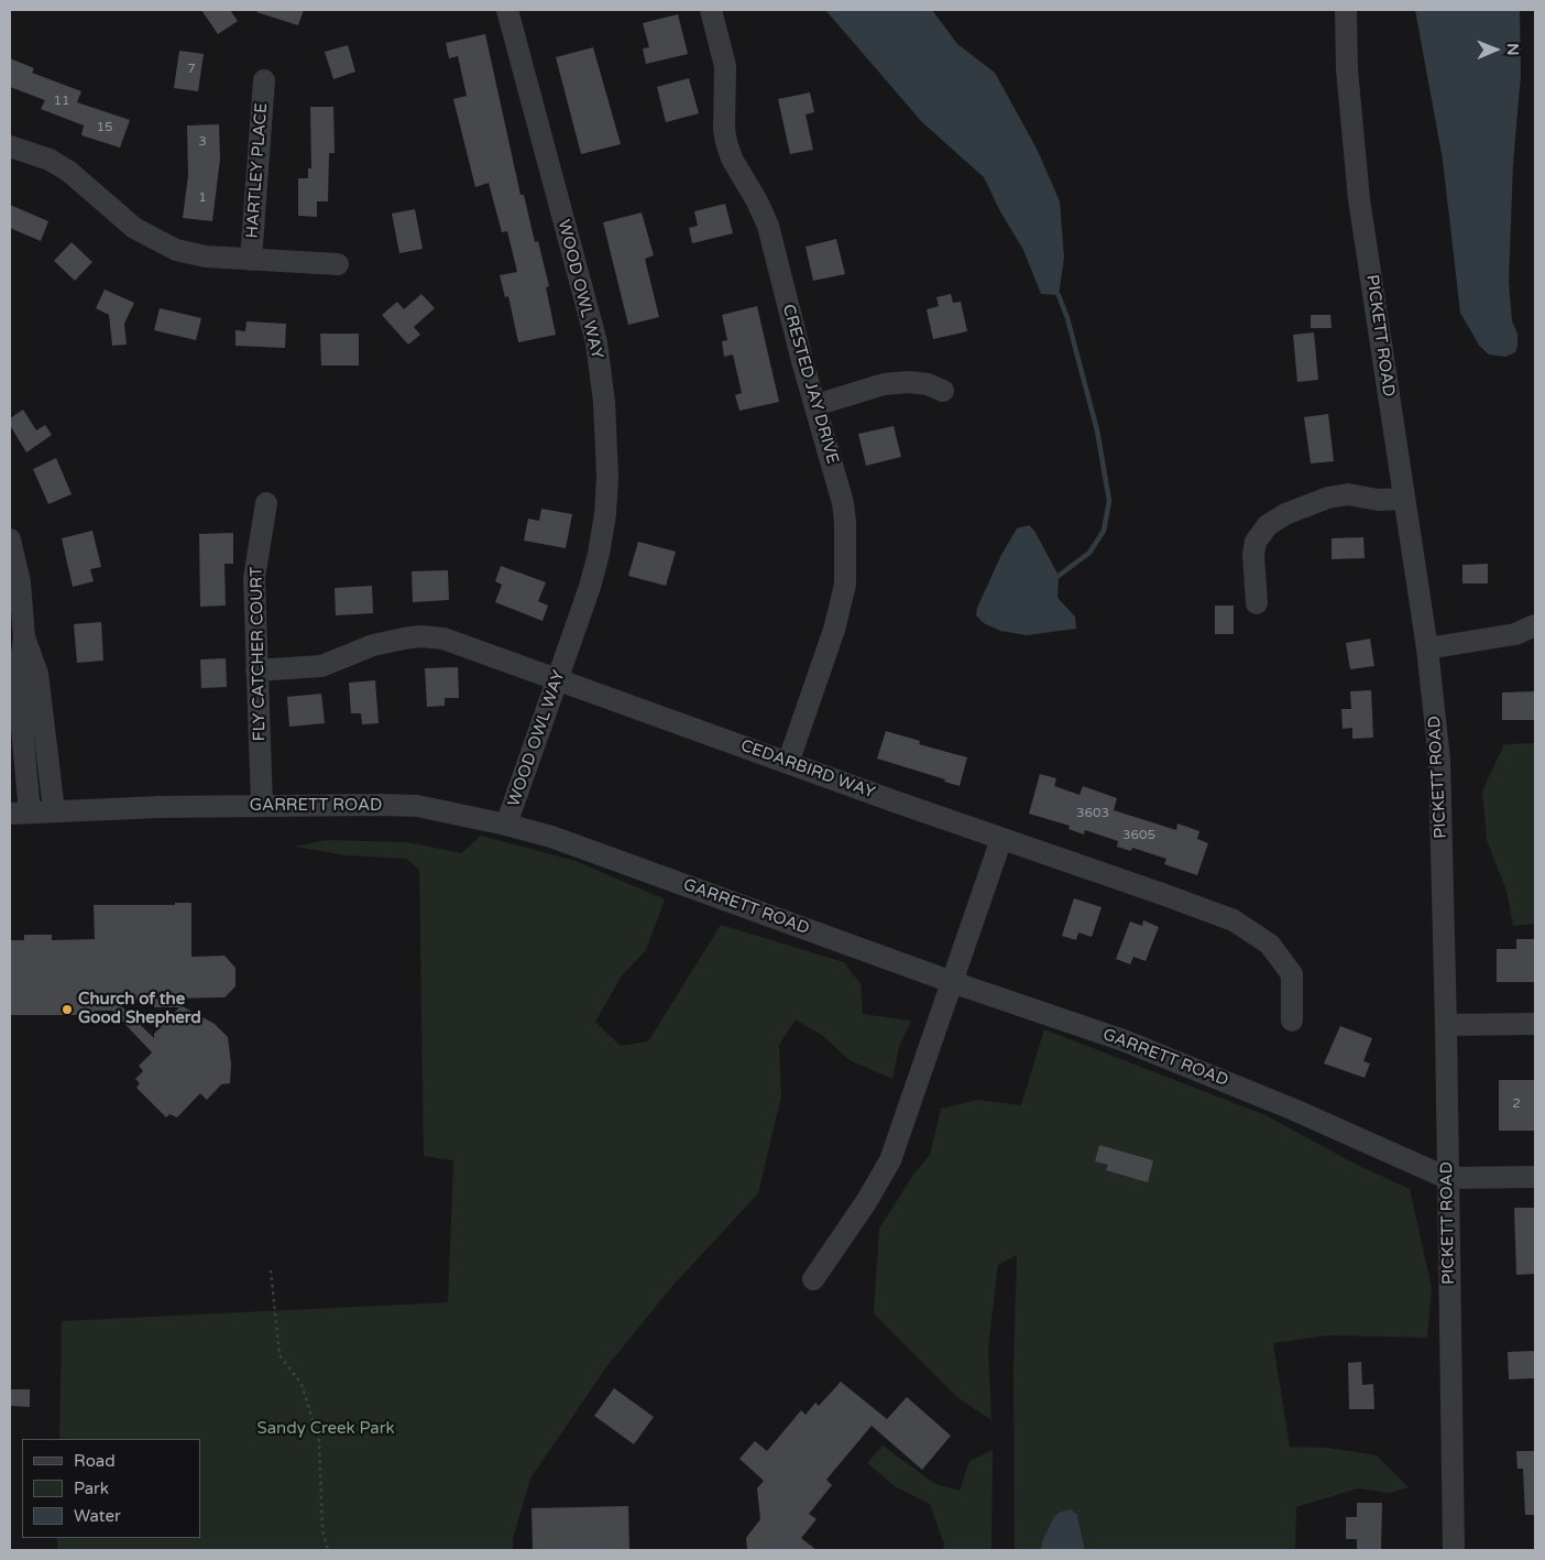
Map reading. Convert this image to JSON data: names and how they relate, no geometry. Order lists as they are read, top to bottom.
{
  "streets": {
    "street": [
      "HARTLEY PLACE",
      "WOOD OWL WAY",
      "PICKETT ROAD",
      "CRESTED JAY DRIVE",
      "FLY CATCHER COURT",
      "CEDARBIRD WAY",
      "GARRETT ROAD"
    ]
  },
  "crossings": [
    ["WOOD OWL WAY", "CEDARBIRD WAY"],
    ["WOOD OWL WAY", "GARRETT ROAD"],
    ["PICKETT ROAD", "GARRETT ROAD"],
    ["CRESTED JAY DRIVE", "CEDARBIRD WAY"],
    ["FLY CATCHER COURT", "CEDARBIRD WAY"],
    ["FLY CATCHER COURT", "GARRETT ROAD"]
  ],
  "parks": ["Sandy Creek Park"],
  "places": ["Church of the Good Shepherd"],
  "house_numbers": [
    "7",
    "11",
    "15",
    "3",
    "1",
    "3603",
    "3605",
    "2"
  ],
  "legend": ["Road", "Park", "Water"],
  "north": "right"
}
